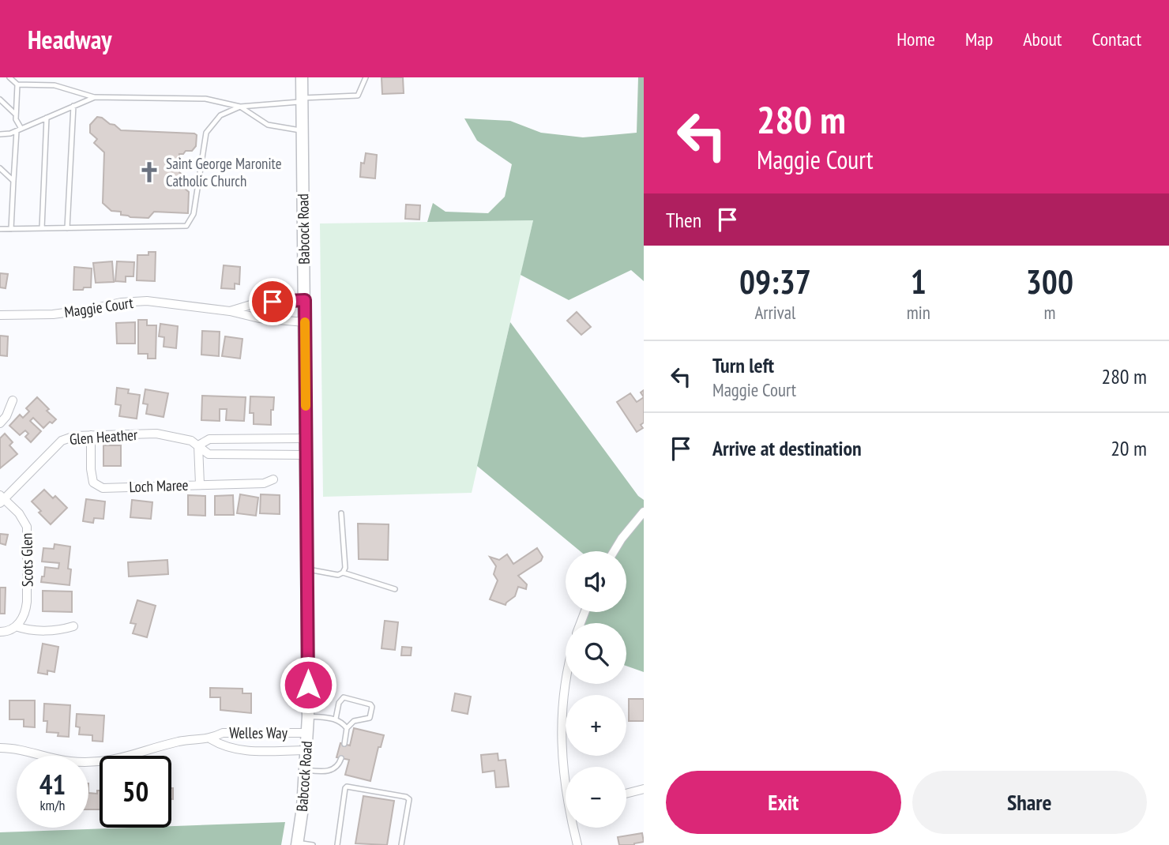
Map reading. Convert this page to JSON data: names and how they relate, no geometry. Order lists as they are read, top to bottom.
{
  "streets": {
    "main road": ["Babcock Road"],
    "street": [
      "Maggie Court",
      "Glen Heather",
      "Loch Maree",
      "Scots Glen",
      "Welles Way"
    ]
  },
  "crossings": [
    ["Babcock Road", "Maggie Court"],
    ["Babcock Road", "Glen Heather"],
    ["Babcock Road", "Welles Way"],
    ["Glen Heather", "Loch Maree"],
    ["Glen Heather", "Scots Glen"]
  ],
  "places": {
    "church": ["Saint George Maronite Catholic Church"]
  },
  "page": {
    "header": "Headway",
    "nav": [
      "Home",
      "Map",
      "About",
      "Contact"
    ],
    "turn": ["280 m", "Maggie Court"],
    "then": "Then",
    "eta": [
      "09:37",
      "Arrival",
      "1",
      "min",
      "300",
      "m"
    ],
    "list": [
      {
        "name": "Turn left",
        "note": "Maggie Court",
        "value": "280 m"
      },
      {
        "name": "Arrive at destination",
        "value": "20 m"
      }
    ],
    "map_buttons": ["+", "−"],
    "speed": "41 km/h",
    "limit": "50",
    "buttons": ["Exit", "Share"]
  }
}
